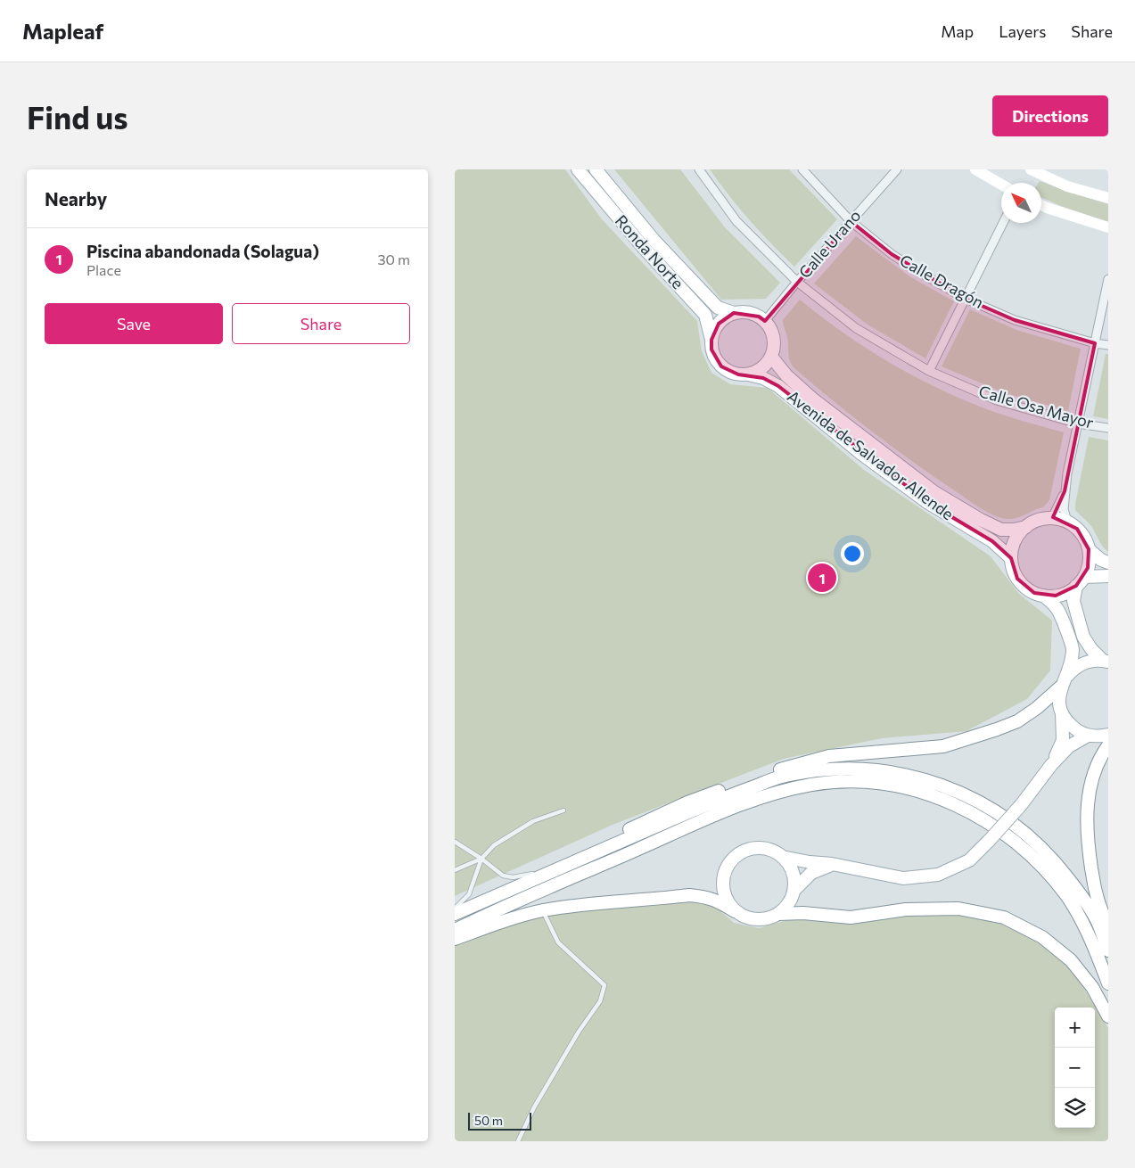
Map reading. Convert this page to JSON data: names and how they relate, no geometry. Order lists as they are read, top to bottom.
{
  "streets": {
    "main road": ["Ronda Norte", "Avenida de Salvador Allende"],
    "street": ["Calle Urano", "Calle Dragón", "Calle Osa Mayor"]
  },
  "crossings": [
    ["Calle Urano", "Ronda Norte"],
    ["Calle Urano", "Calle Dragón"],
    ["Calle Urano", "Calle Osa Mayor"],
    ["Calle Urano", "Avenida de Salvador Allende"],
    ["Ronda Norte", "Avenida de Salvador Allende"]
  ],
  "scale_bar": "50 m",
  "north": "top left",
  "page": {
    "header": "Mapleaf",
    "nav": ["Map", "Layers", "Share"],
    "buttons": [
      "Directions",
      ["Save", "Share"]
    ],
    "title": "Find us",
    "heading": "Nearby",
    "list": [
      {
        "mark": "1",
        "name": "Piscina abandonada (Solagua)",
        "note": "Place",
        "value": "30 m"
      }
    ],
    "pins": "1",
    "map_buttons": ["+", "−"],
    "scale": "50 m"
  }
}
